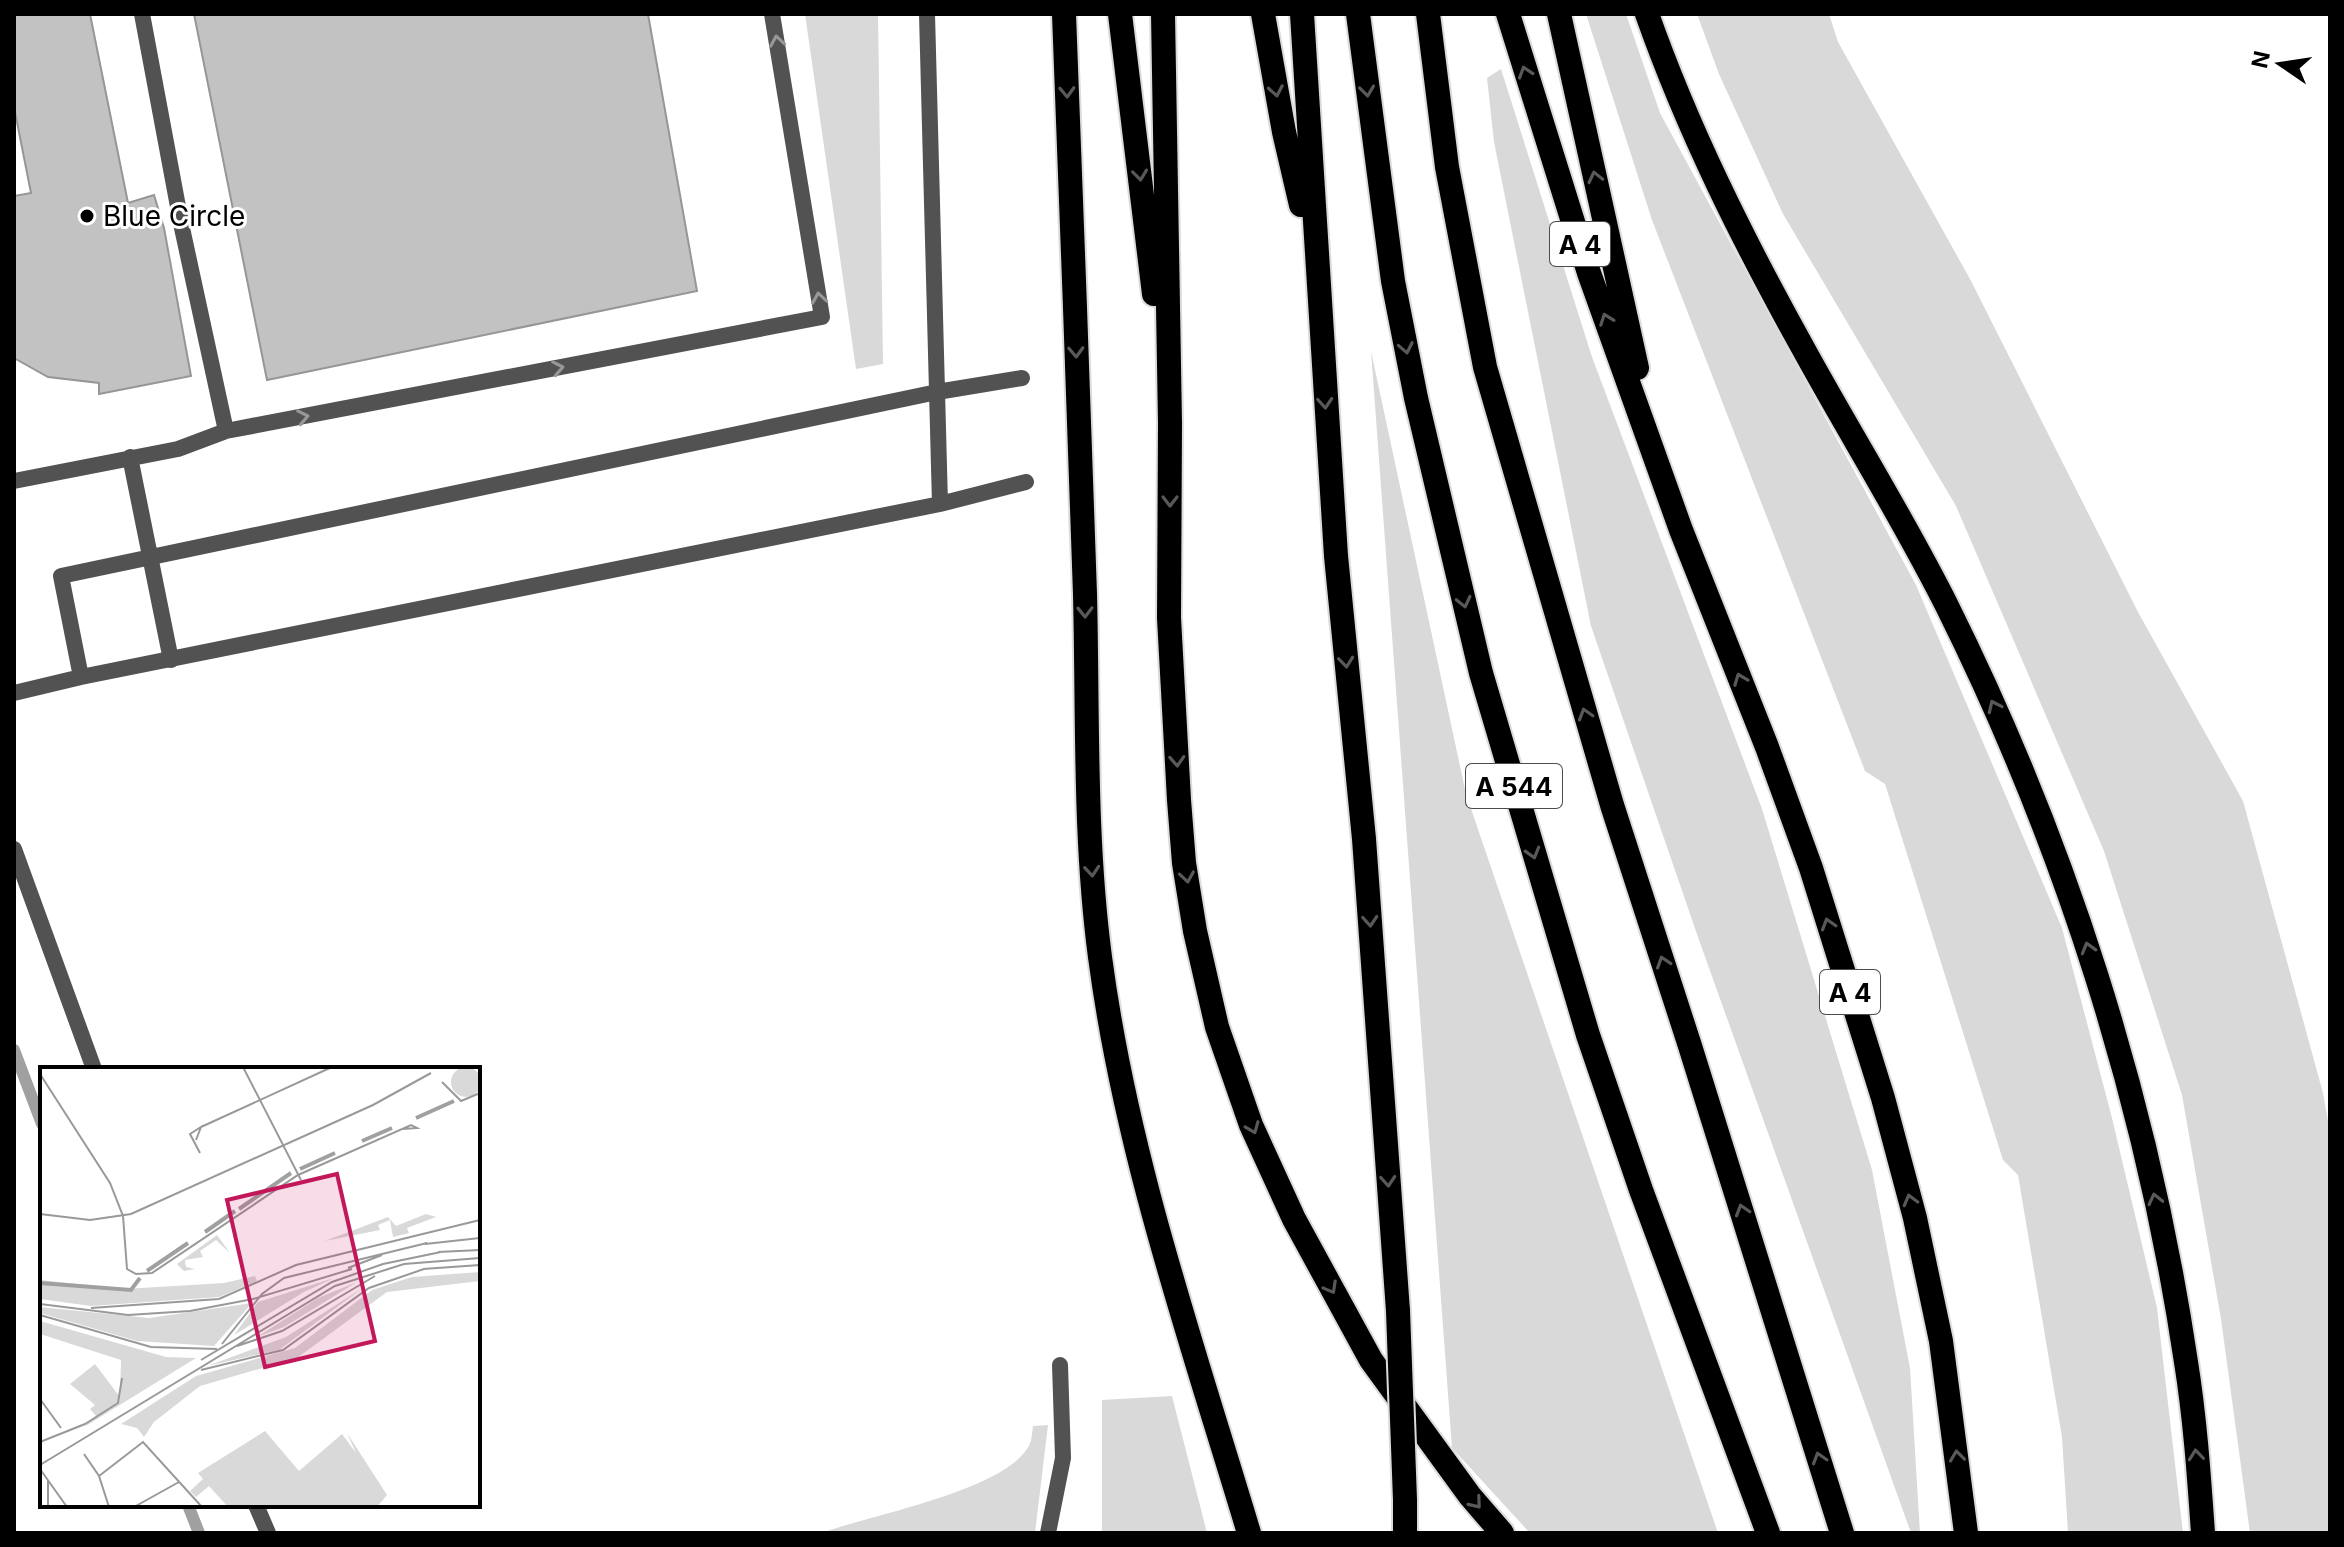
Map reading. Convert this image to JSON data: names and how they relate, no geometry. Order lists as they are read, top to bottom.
{
  "streets": {
    "highway": ["A 4", "A 544"]
  },
  "places": ["Blue Circle"],
  "north": "left"
}
